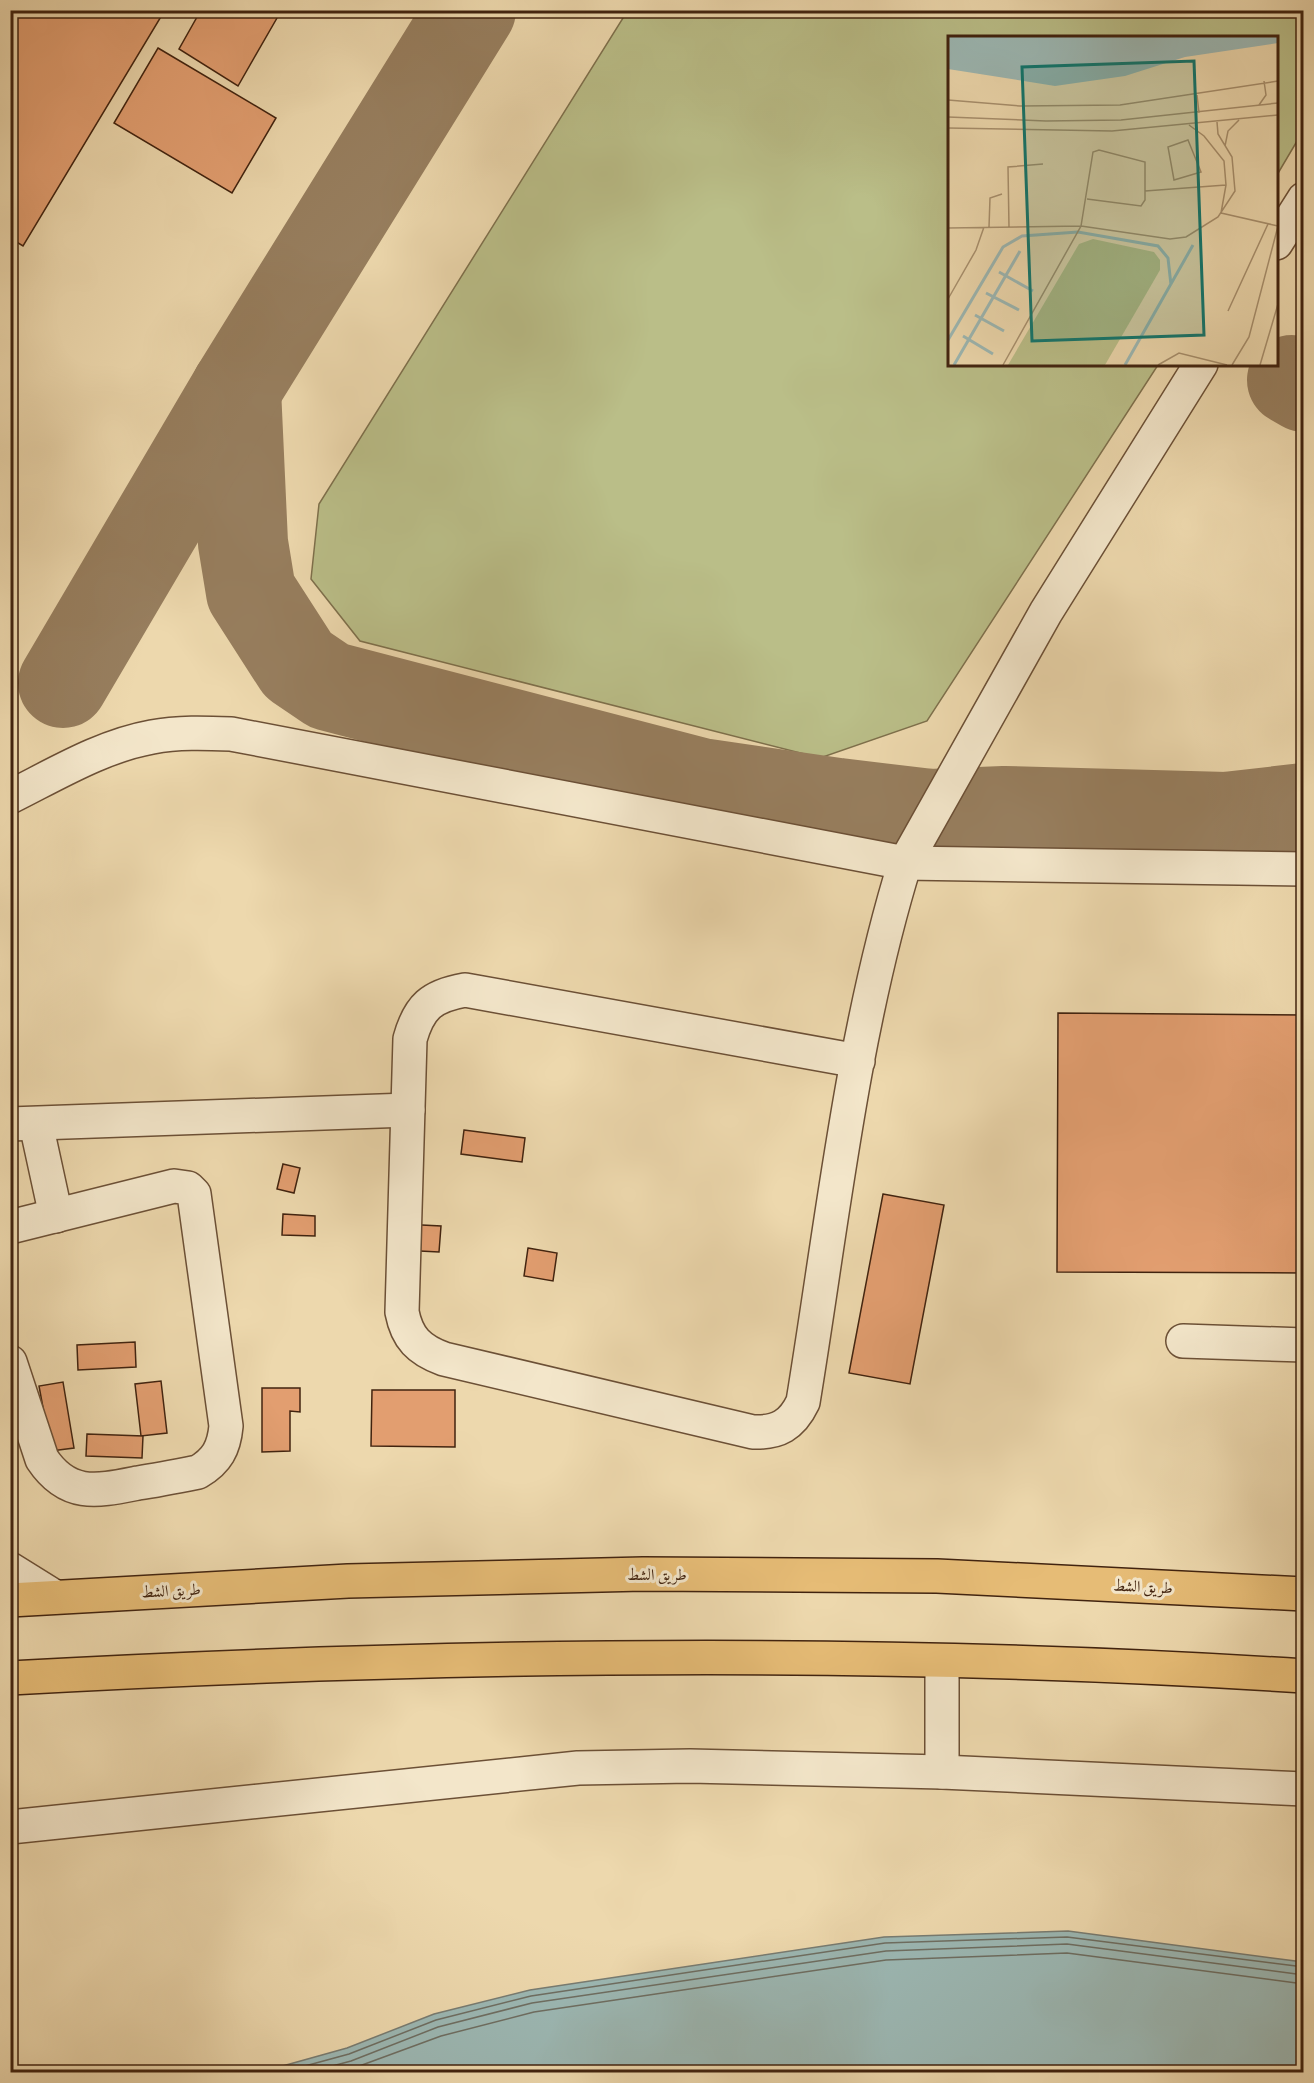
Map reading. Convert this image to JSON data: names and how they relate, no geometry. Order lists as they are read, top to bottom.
{
  "streets": {
    "highway": ["طريق الشط"]
  }
}
